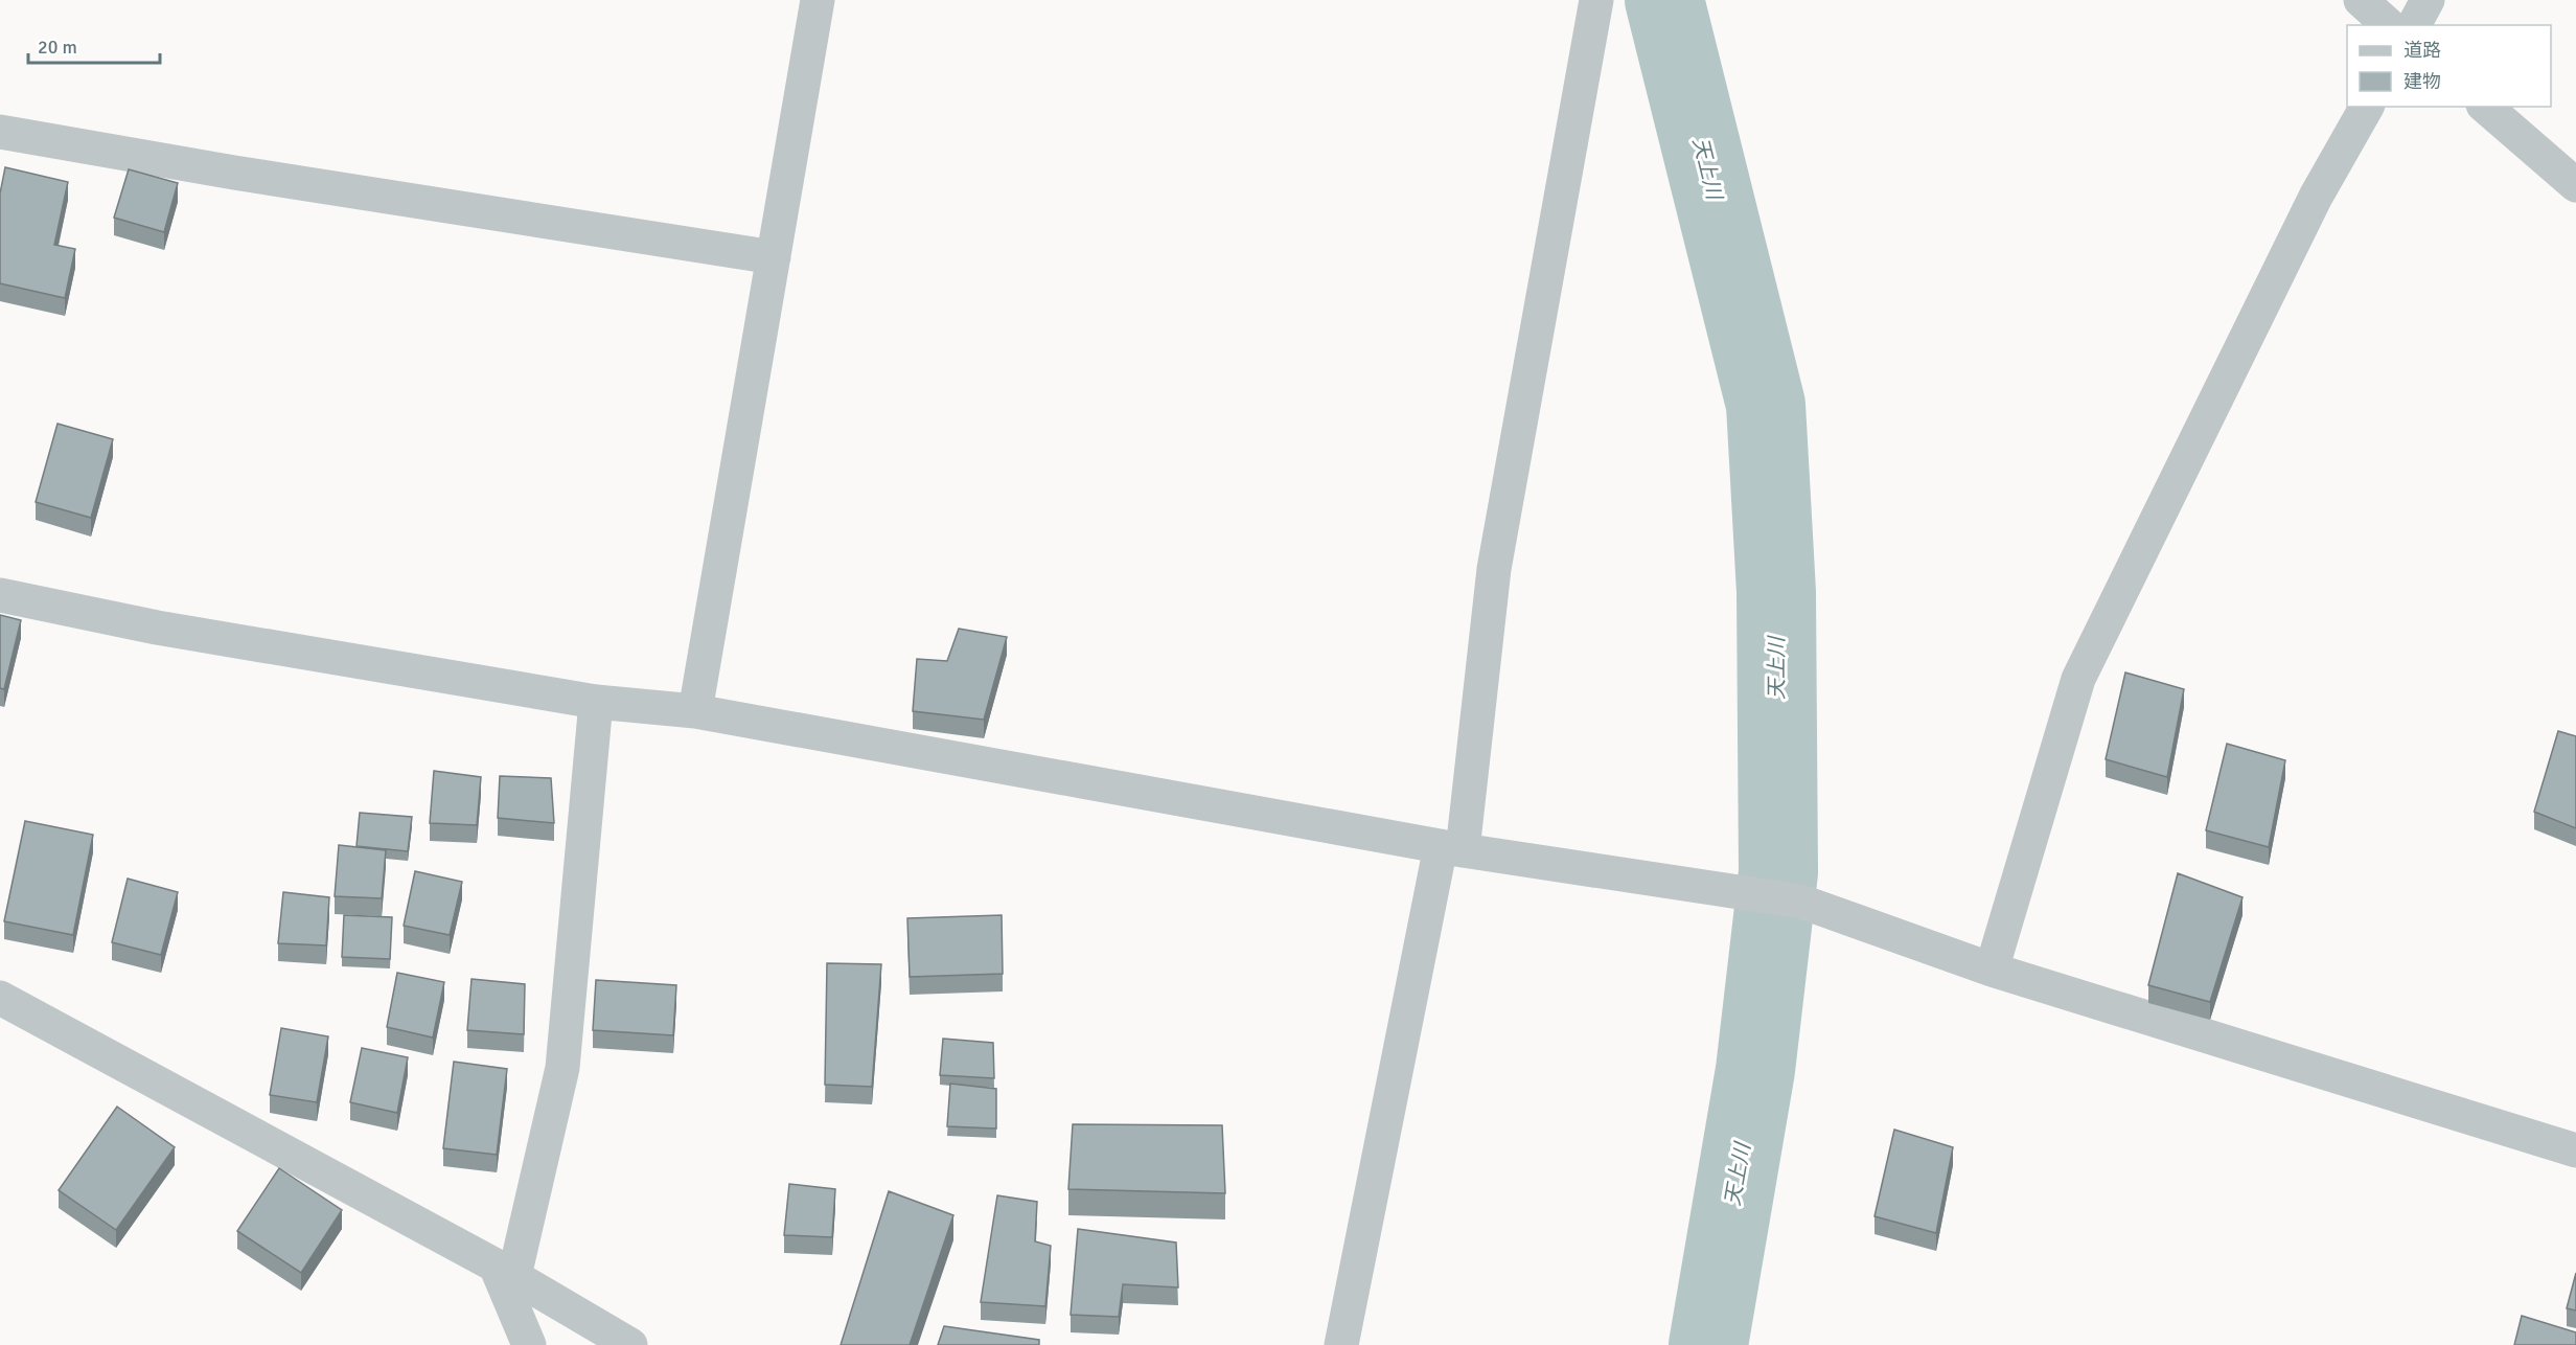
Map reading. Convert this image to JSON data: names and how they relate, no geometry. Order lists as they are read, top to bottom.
{
  "water": ["天上川"],
  "legend": ["道路", "建物"],
  "scale_bar": "20 m"
}
